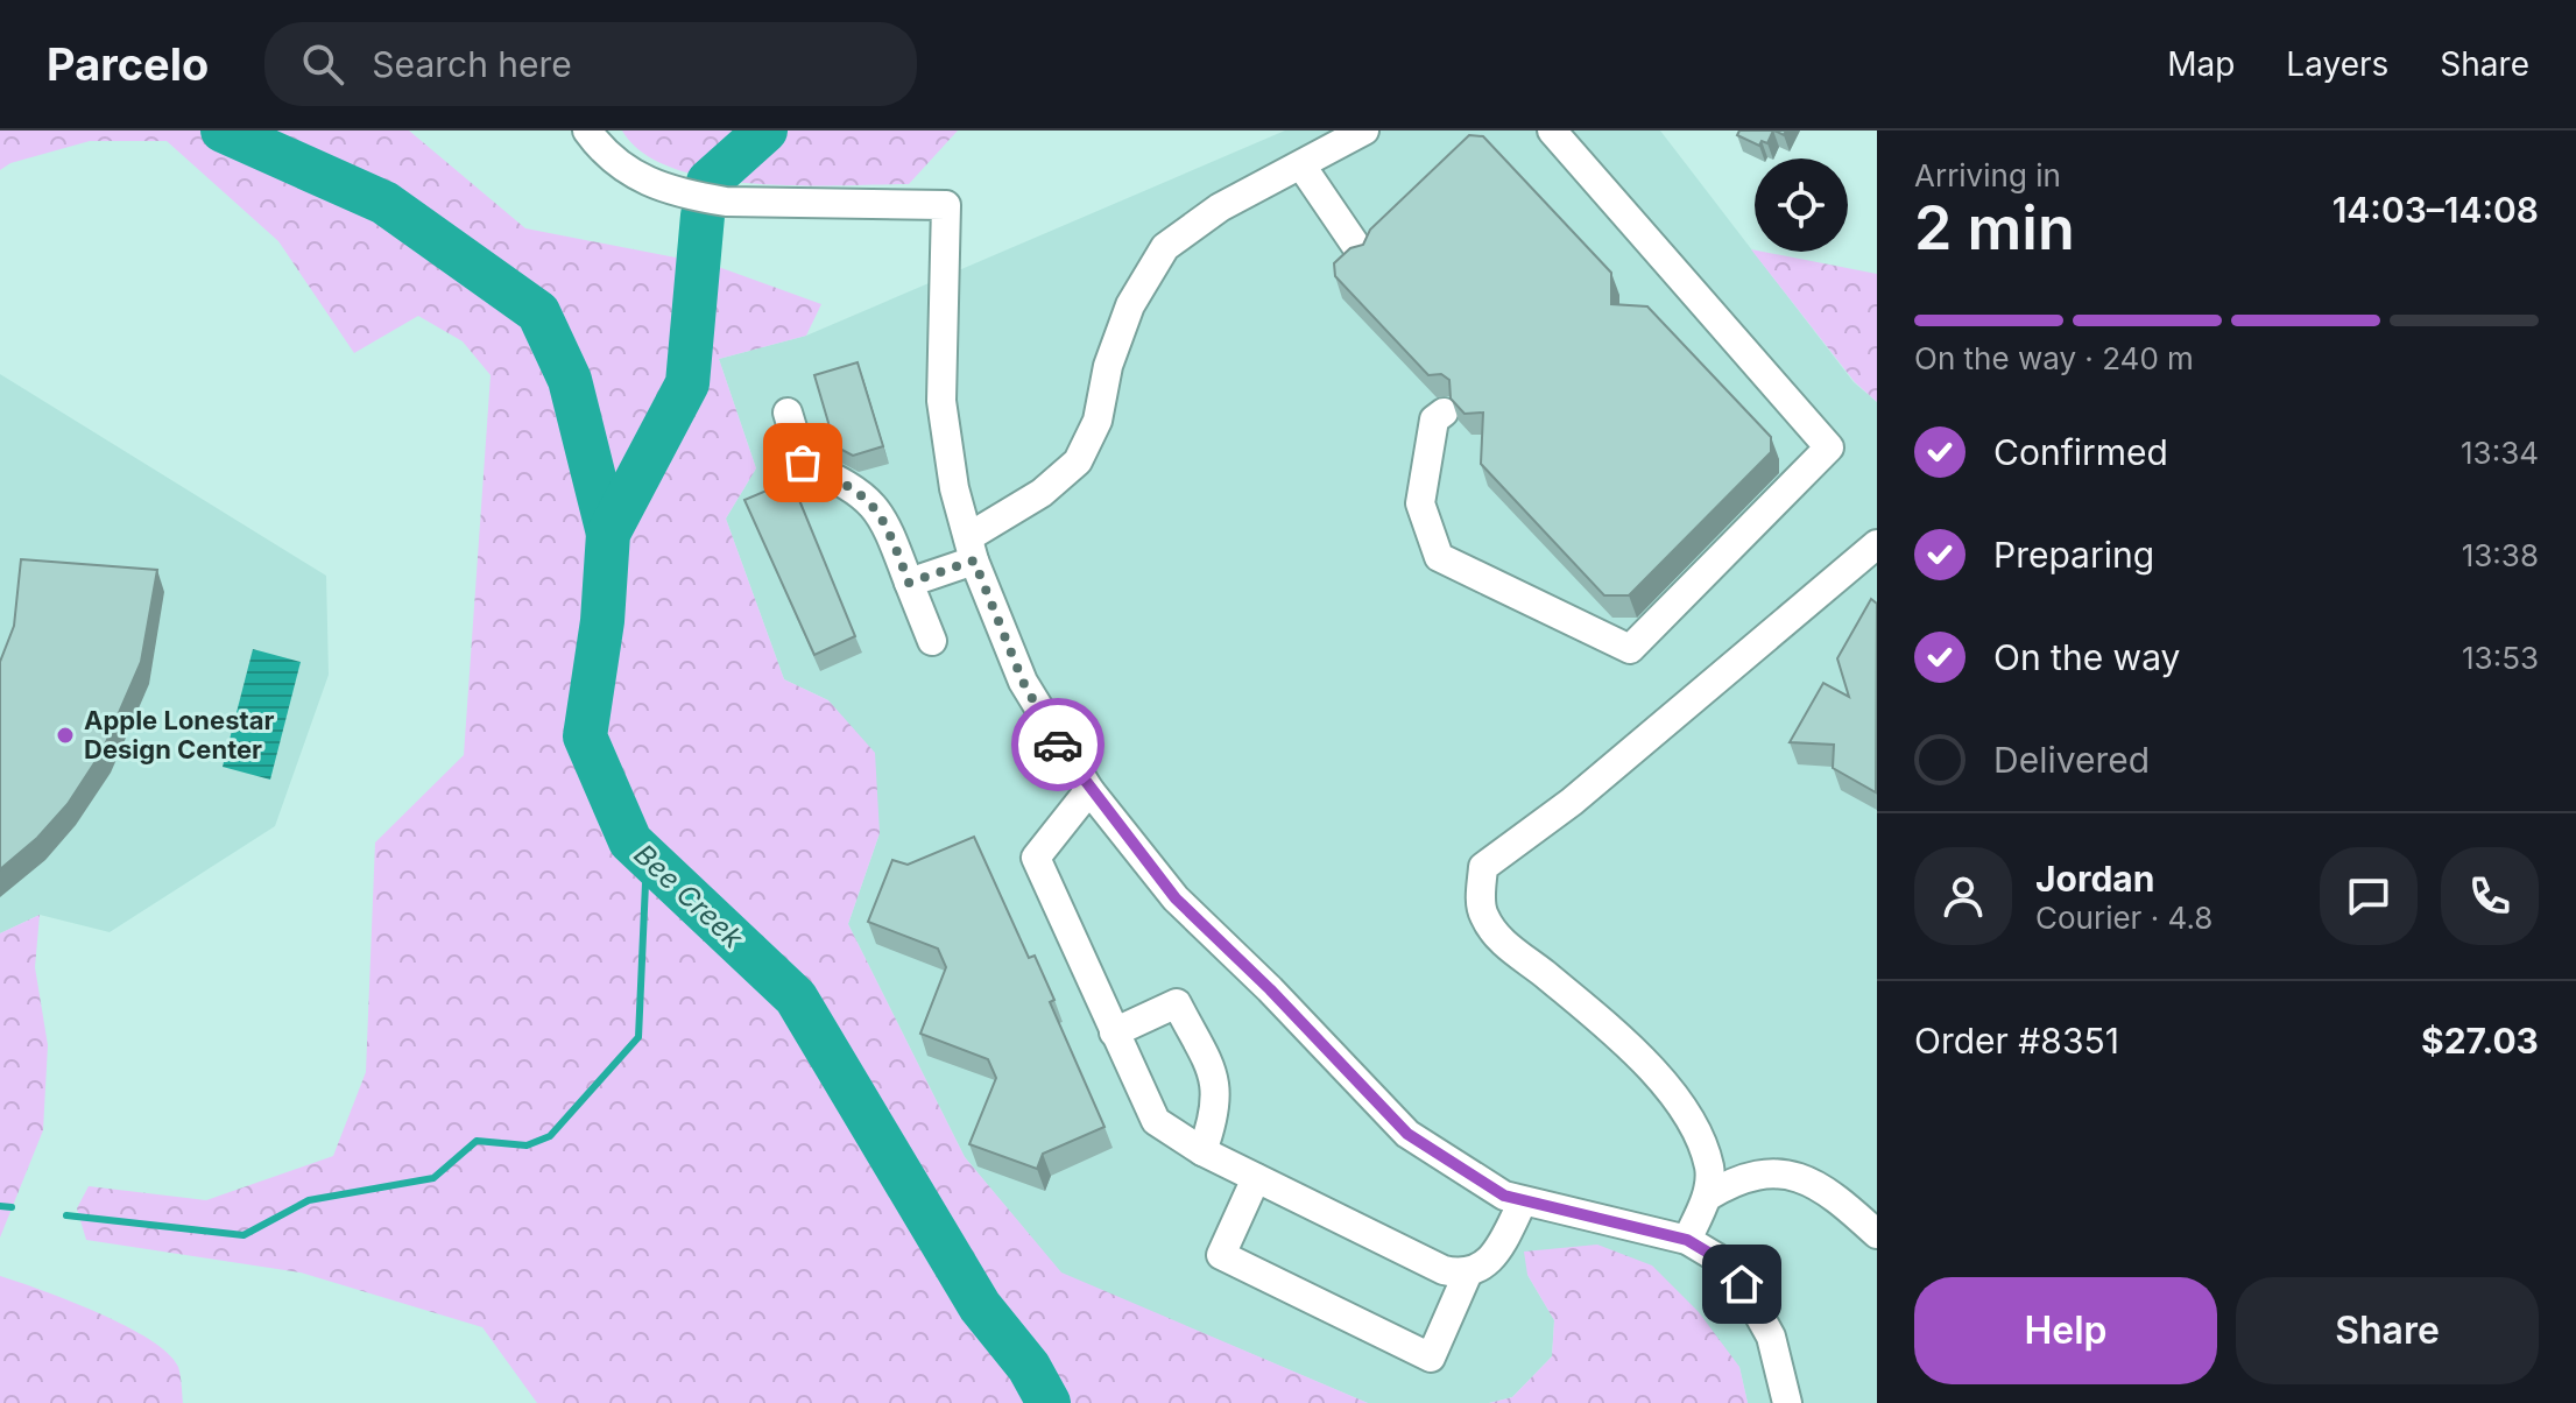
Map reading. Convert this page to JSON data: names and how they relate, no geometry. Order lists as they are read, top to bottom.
{
  "water": ["Bee Creek"],
  "places": ["Apple Lonestar Design Center"],
  "page": {
    "header": "Parcelo",
    "search": "Search here",
    "nav": ["Map", "Layers", "Share"],
    "heading": ["2 min", "Arriving in", "14:03–14:08"],
    "panel": [
      "Jordan",
      "Courier · 4.8",
      "Order #8351",
      "$27.03"
    ],
    "bar": "On the way · 240 m",
    "list": [
      ["Confirmed", "13:34"],
      ["Preparing", "13:38"],
      ["On the way", "13:53"],
      "Delivered"
    ],
    "buttons": ["Help", "Share"]
  }
}
